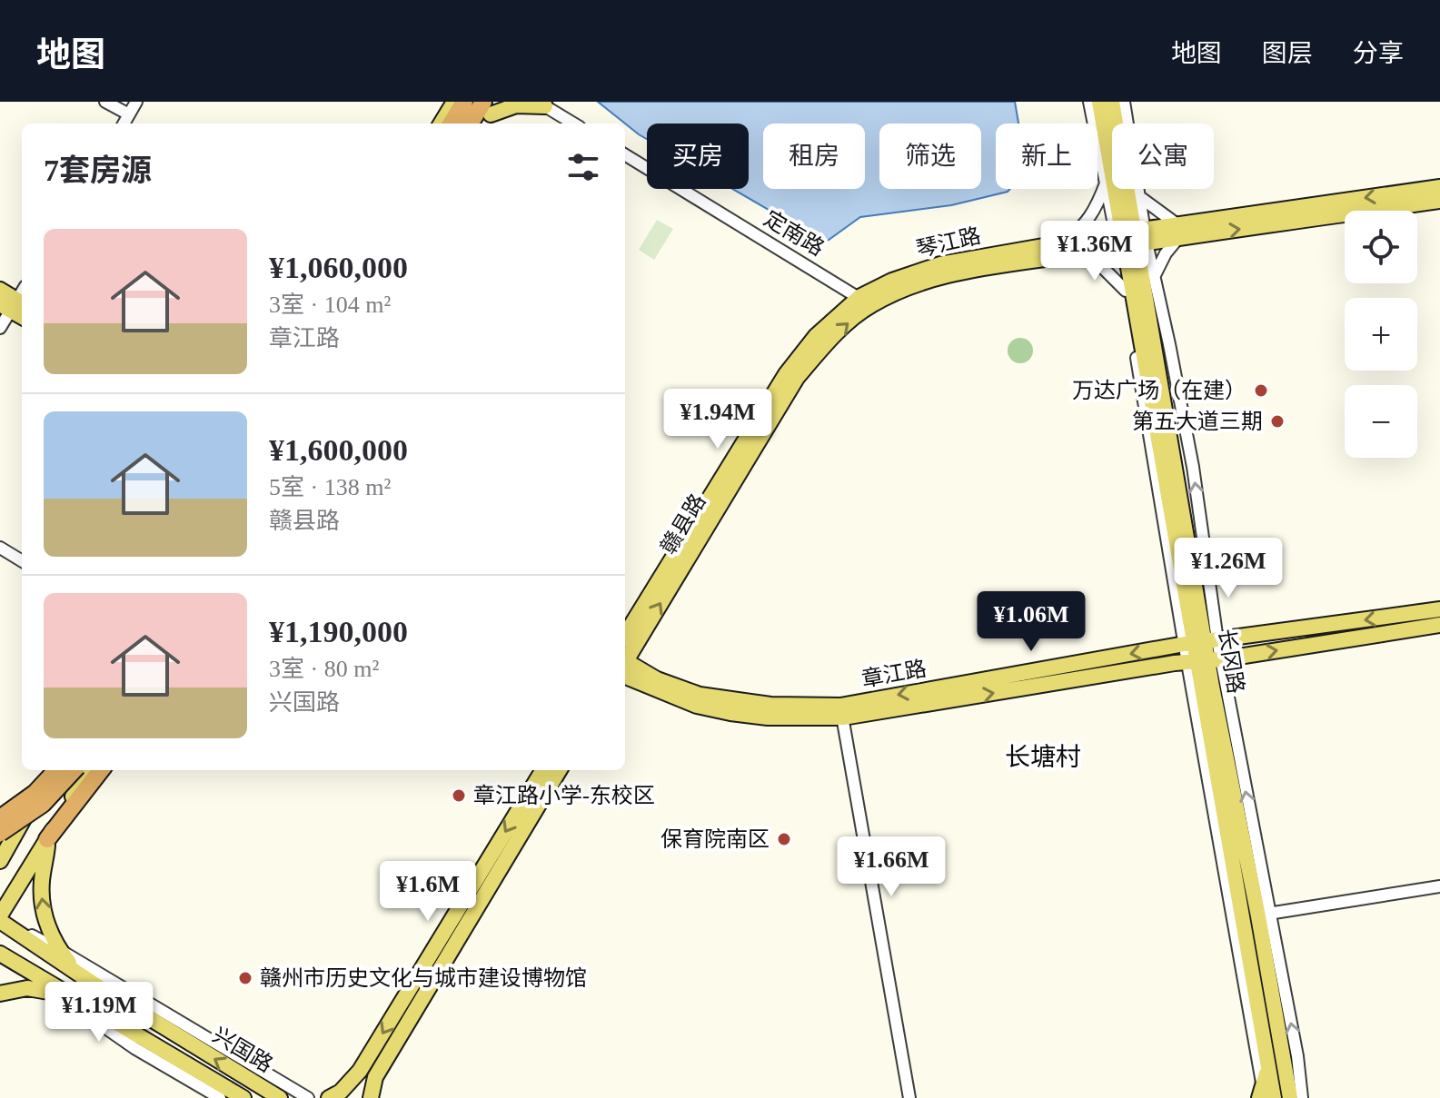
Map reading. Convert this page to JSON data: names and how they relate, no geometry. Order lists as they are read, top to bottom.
{
  "streets": {
    "main road": [
      "琴江路",
      "赣县路",
      "长冈路",
      "章江路",
      "兴国路"
    ],
    "street": ["定南路"]
  },
  "crossings": [
    ["定南路", "琴江路"],
    ["定南路", "赣县路"],
    ["琴江路", "赣县路"],
    ["琴江路", "长冈路"],
    ["长冈路", "章江路"]
  ],
  "districts": ["长塘村"],
  "places": [
    "万达广场（在建）",
    "第五大道三期",
    "章江路小学-东校区",
    "保育院南区",
    "赣州市历史文化与城市建设博物馆"
  ],
  "page": {
    "header": "地图",
    "nav": ["地图", "图层", "分享"],
    "chip": [
      "买房",
      "租房",
      "筛选",
      "新上",
      "公寓"
    ],
    "heading": "7套房源",
    "map_buttons": ["+", "−"],
    "list": [
      {
        "name": "¥1,060,000",
        "note": "3室 · 104 m² · 章江路"
      },
      {
        "name": "¥1,600,000",
        "note": "5室 · 138 m² · 赣县路"
      },
      {
        "name": "¥1,190,000",
        "note": "3室 · 80 m² · 兴国路"
      }
    ],
    "price": [
      "¥1.36M",
      "¥1.94M",
      "¥1.26M",
      "¥1.06M",
      "¥1.66M",
      "¥1.6M",
      "¥1.19M"
    ]
  }
}
